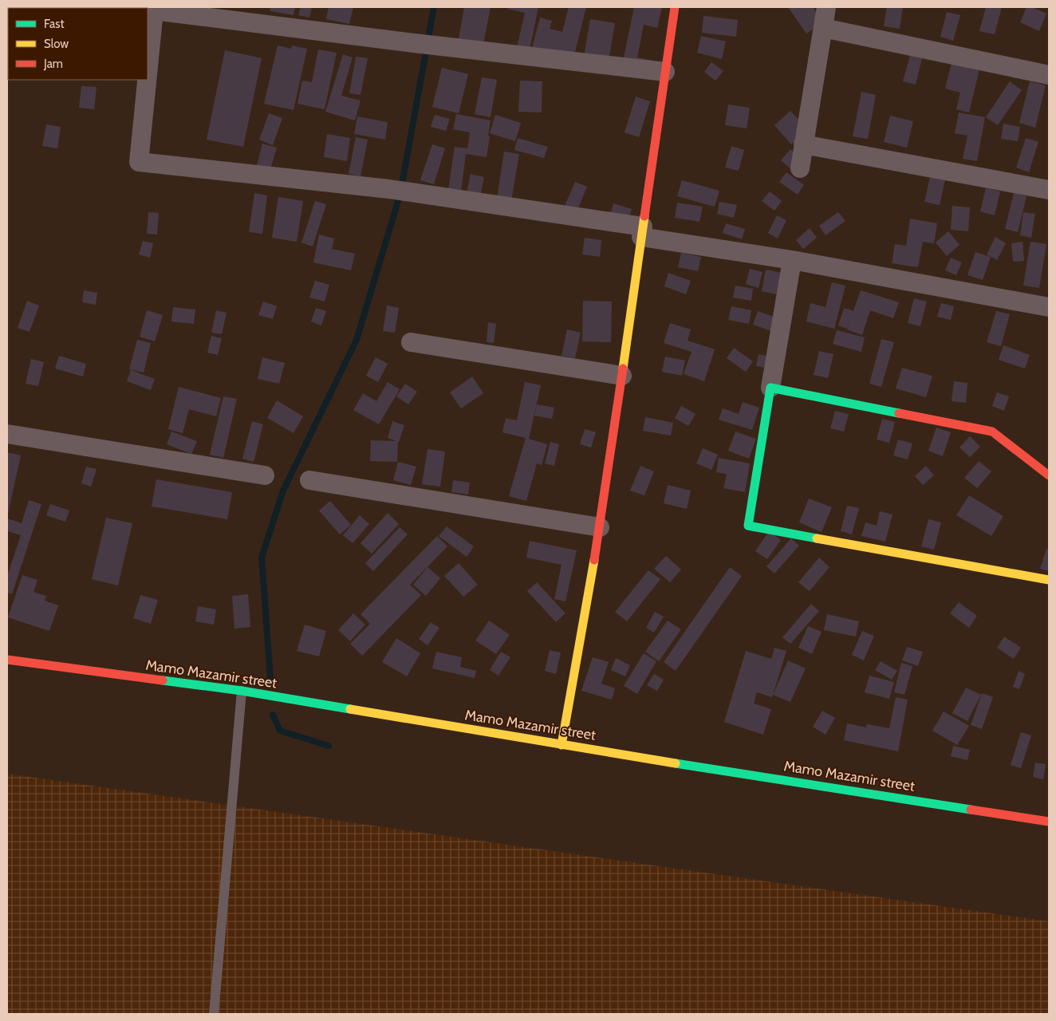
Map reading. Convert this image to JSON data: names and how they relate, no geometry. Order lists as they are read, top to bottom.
{
  "streets": {
    "street": ["Mamo Mazamir street"]
  },
  "legend": ["Fast", "Slow", "Jam"]
}
